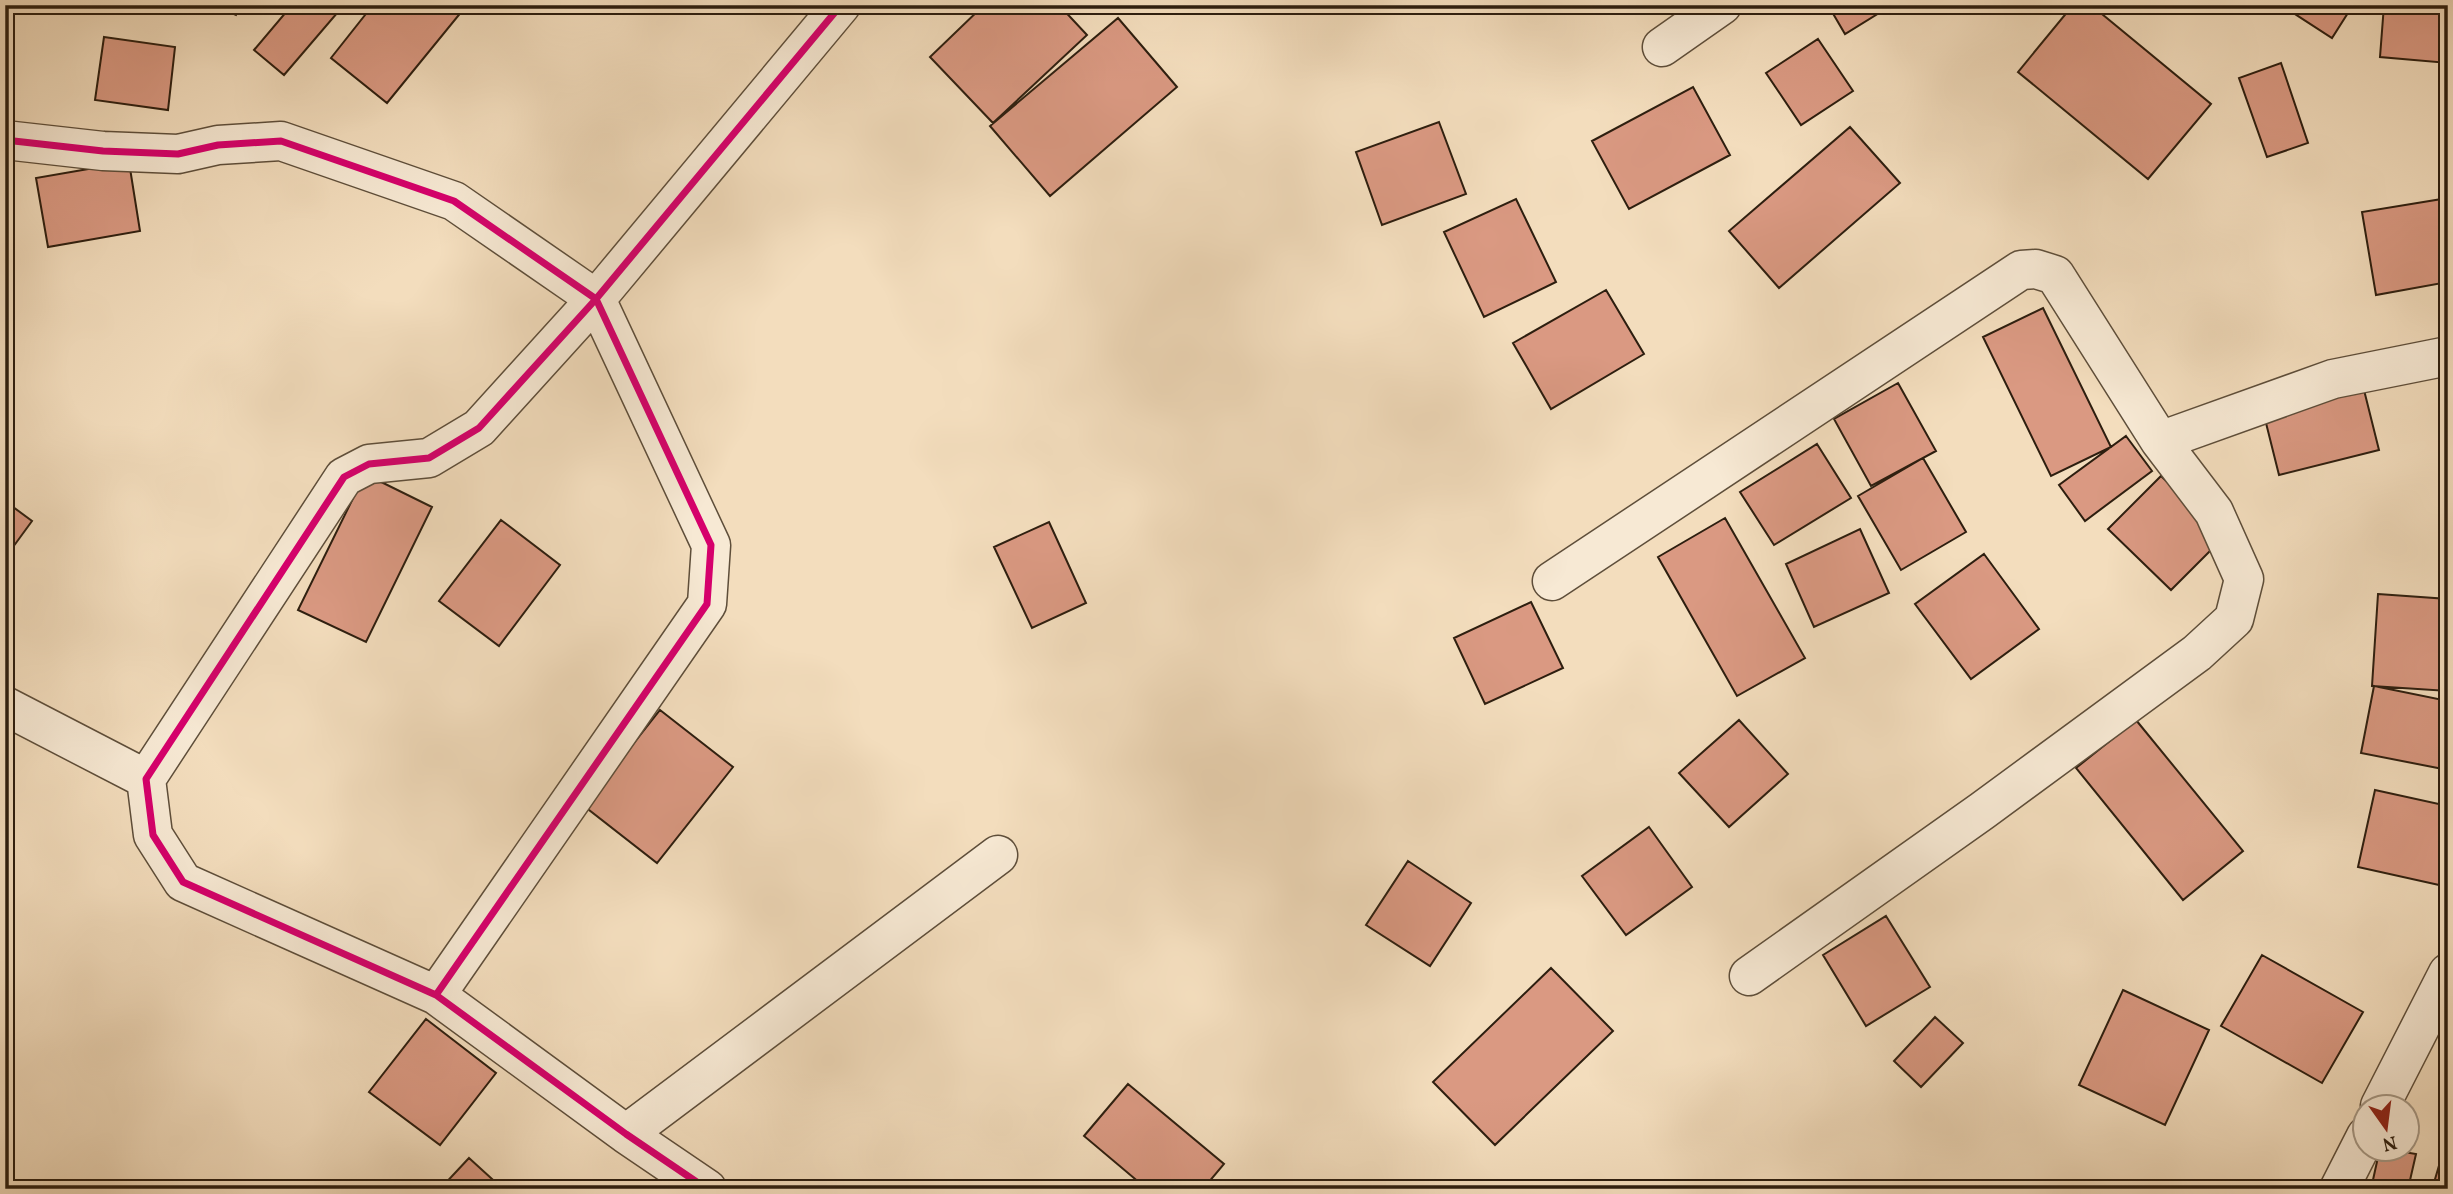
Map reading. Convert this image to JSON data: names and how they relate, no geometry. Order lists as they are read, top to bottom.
{
  "north": "bottom"
}
